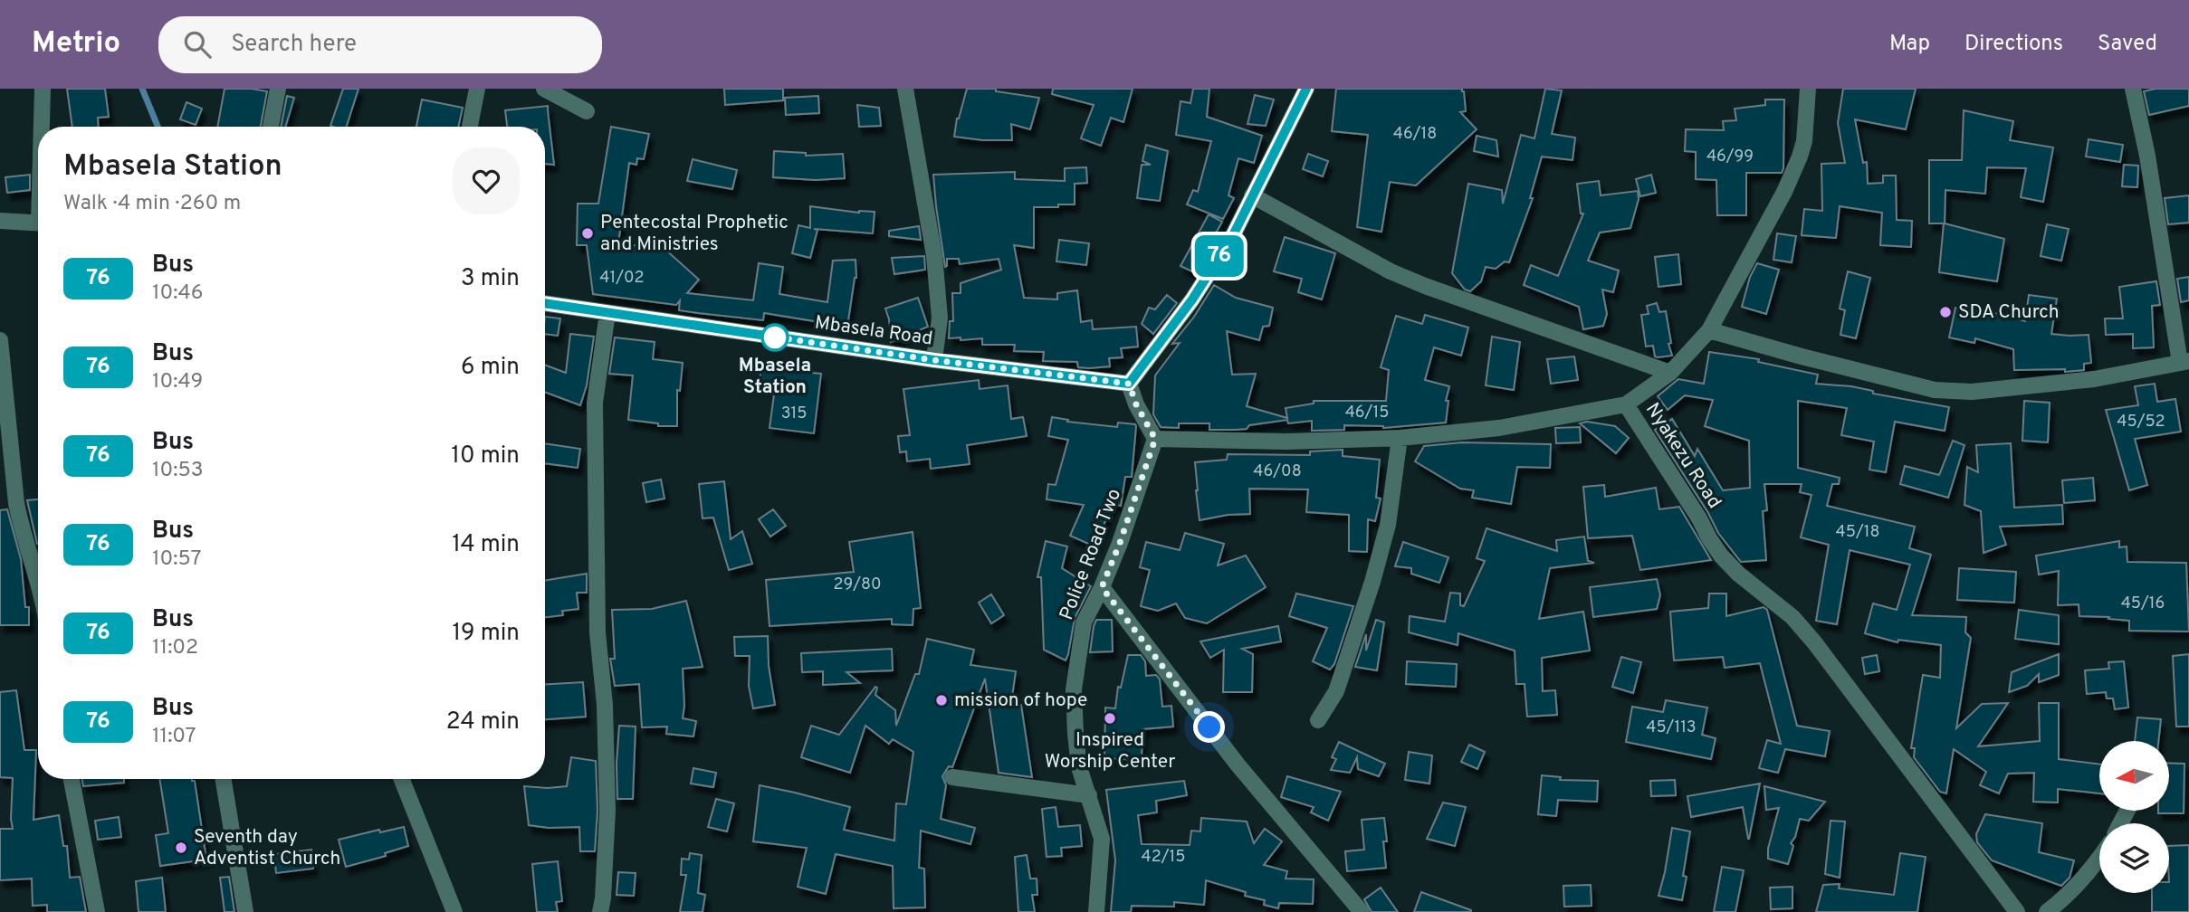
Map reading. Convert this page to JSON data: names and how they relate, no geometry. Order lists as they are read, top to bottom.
{
  "streets": {
    "street": ["Mbasela Road", "Nyakezu Road", "Police Road Two"]
  },
  "crossings": [
    ["Nyakezu Road", "Police Road Two"]
  ],
  "places": [
    "Pentecostal Prophetic and Ministries",
    "SDA Church",
    "Mbasela Station",
    "mission of hope",
    "Inspired Worship Center",
    "Seventh day Adventist Church"
  ],
  "lines": ["bus line 76"],
  "house_numbers": [
    "46/18",
    "46/99",
    "41/02",
    "46/15",
    "315",
    "45/52",
    "46/08",
    "45/18",
    "29/80",
    "45/16",
    "45/113",
    "42/15"
  ],
  "north": "left",
  "page": {
    "header": "Metrio",
    "search": "Search here",
    "nav": ["Map", "Directions", "Saved"],
    "on_map": "76",
    "heading": ["Mbasela Station", "Walk · 4 min · 260 m"],
    "list": [
      {
        "mark": "76",
        "name": "Bus",
        "note": "10:46",
        "value": "3 min"
      },
      {
        "mark": "76",
        "name": "Bus",
        "note": "10:49",
        "value": "6 min"
      },
      {
        "mark": "76",
        "name": "Bus",
        "note": "10:53",
        "value": "10 min"
      },
      {
        "mark": "76",
        "name": "Bus",
        "note": "10:57",
        "value": "14 min"
      },
      {
        "mark": "76",
        "name": "Bus",
        "note": "11:02",
        "value": "19 min"
      },
      {
        "mark": "76",
        "name": "Bus",
        "note": "11:07",
        "value": "24 min"
      }
    ]
  }
}
